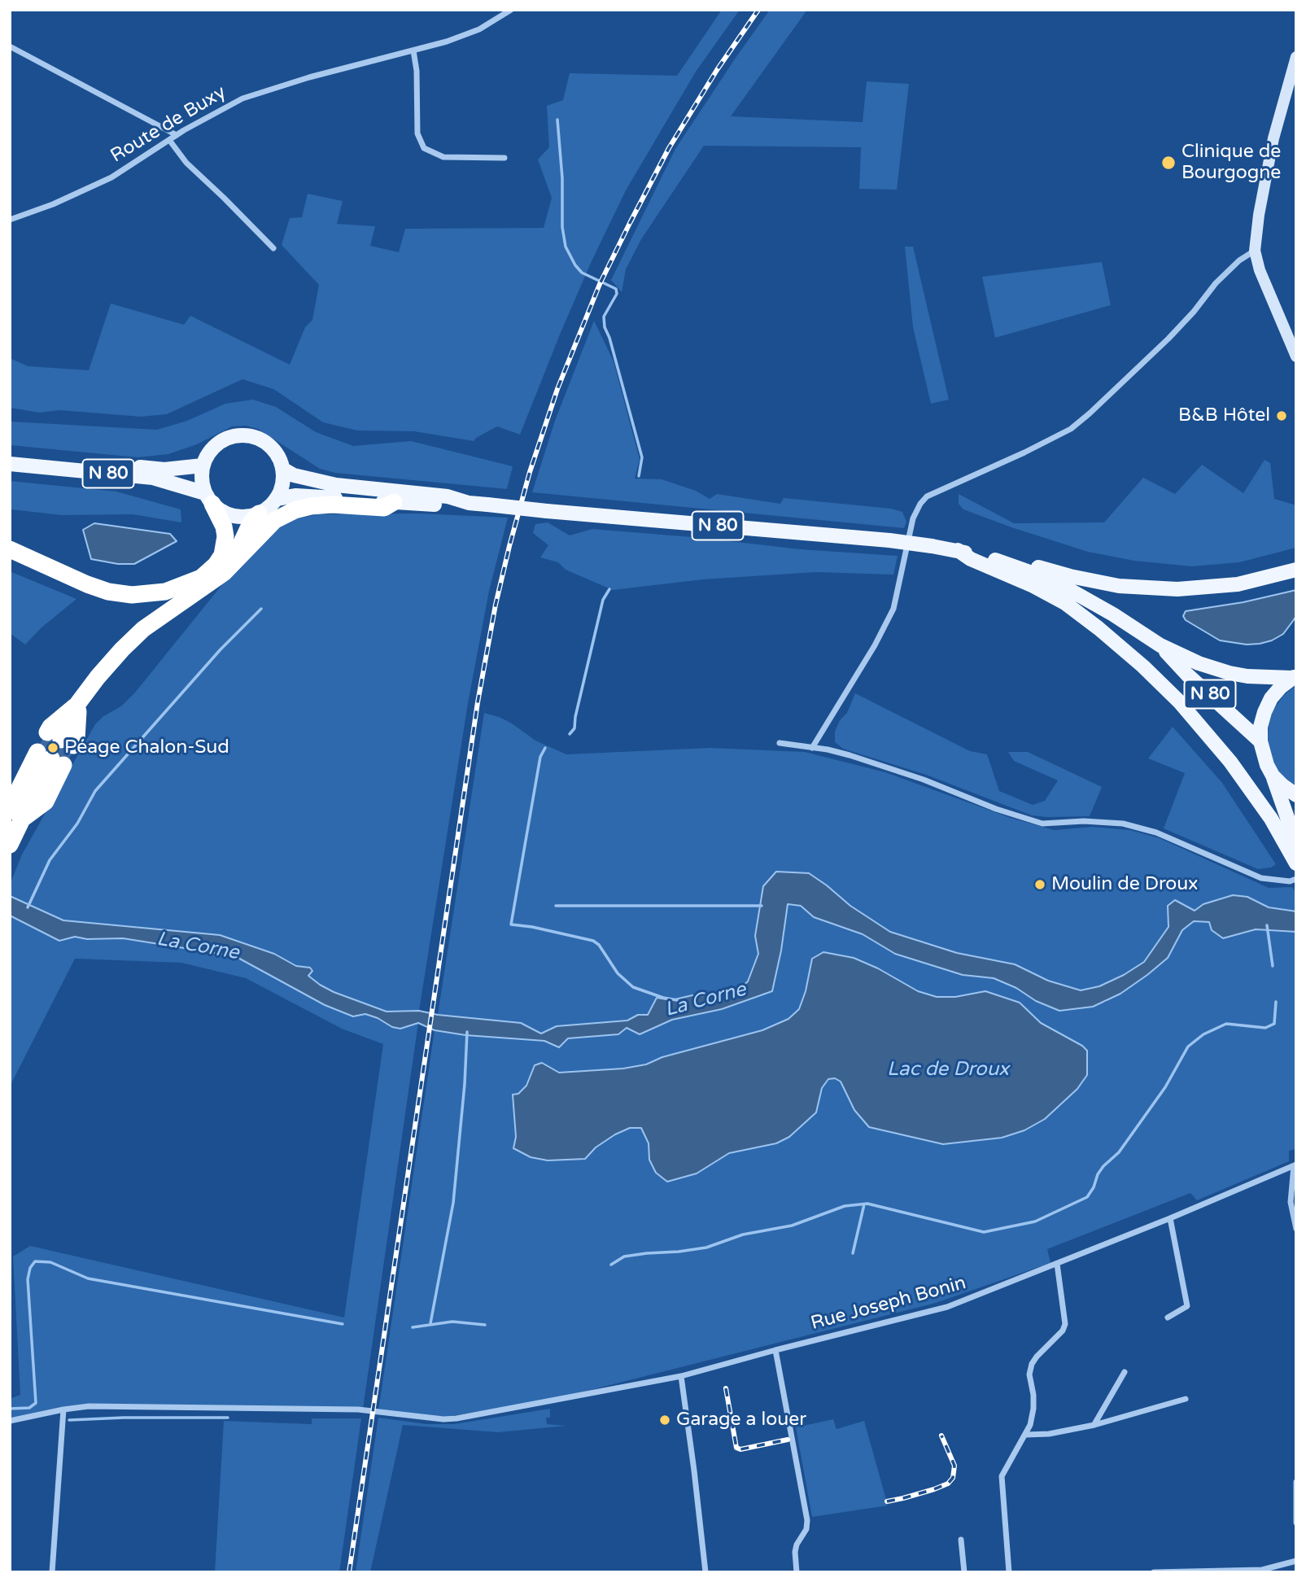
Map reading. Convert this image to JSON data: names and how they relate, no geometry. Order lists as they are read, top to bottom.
{
  "streets": {
    "main road": ["N 80"],
    "street": ["Route de Buxy", "Rue Joseph Bonin"]
  },
  "water": ["La Corne", "Lac de Droux"],
  "places": [
    "Clinique de Bourgogne",
    "B&B Hôtel",
    "Péage Chalon-Sud",
    "Moulin de Droux",
    "Garage a louer"
  ]
}
